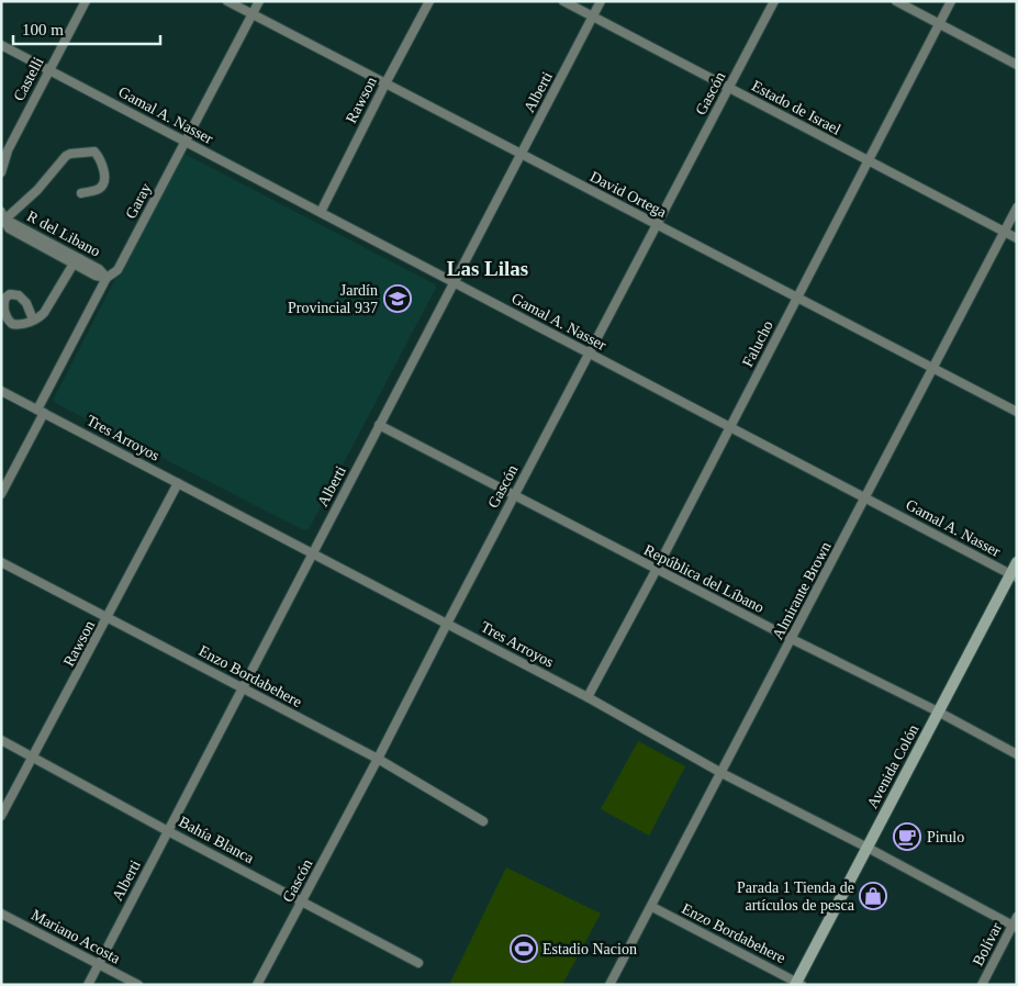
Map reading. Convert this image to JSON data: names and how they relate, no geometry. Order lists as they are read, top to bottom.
{
  "streets": {
    "main road": ["Avenida Colón"],
    "street": [
      "Castelli",
      "Alberti",
      "Gascón",
      "Rawson",
      "Estado de Israel",
      "Gamal A. Nasser",
      "David Ortega",
      "Garay",
      "R del Libano",
      "Falucho",
      "Tres Arroyos",
      "República del Líbano",
      "Almirante Brown",
      "Enzo Bordabehere",
      "Bahía Blanca",
      "Mariano Acosta",
      "Bolívar"
    ]
  },
  "crossings": [
    ["Castelli", "Gamal A. Nasser"],
    ["Alberti", "Estado de Israel"],
    ["Alberti", "Gamal A. Nasser"],
    ["Alberti", "David Ortega"],
    ["Alberti", "Tres Arroyos"],
    ["Alberti", "República del Líbano"],
    ["Alberti", "Enzo Bordabehere"],
    ["Alberti", "Bahía Blanca"],
    ["Alberti", "Mariano Acosta"],
    ["Gascón", "Estado de Israel"],
    ["Gascón", "Gamal A. Nasser"],
    ["Gascón", "David Ortega"],
    ["Gascón", "Tres Arroyos"],
    ["Gascón", "República del Líbano"],
    ["Gascón", "Enzo Bordabehere"],
    ["Gascón", "Bahía Blanca"],
    ["Rawson", "Gamal A. Nasser"],
    ["Rawson", "David Ortega"],
    ["Rawson", "Tres Arroyos"],
    ["Rawson", "Enzo Bordabehere"],
    ["Rawson", "Bahía Blanca"],
    ["Estado de Israel", "Falucho"],
    ["Estado de Israel", "Almirante Brown"],
    ["Gamal A. Nasser", "Garay"],
    ["Gamal A. Nasser", "Falucho"],
    ["Gamal A. Nasser", "Almirante Brown"],
    ["Gamal A. Nasser", "Avenida Colón"],
    ["David Ortega", "Garay"],
    ["David Ortega", "Falucho"],
    ["David Ortega", "Almirante Brown"],
    ["Garay", "R del Libano"],
    ["Garay", "Tres Arroyos"],
    ["Falucho", "Tres Arroyos"],
    ["Falucho", "República del Líbano"],
    ["Tres Arroyos", "Almirante Brown"],
    ["Tres Arroyos", "Avenida Colón"],
    ["Tres Arroyos", "Bolívar"],
    ["República del Líbano", "Almirante Brown"],
    ["República del Líbano", "Avenida Colón"],
    ["Almirante Brown", "Enzo Bordabehere"],
    ["Enzo Bordabehere", "Avenida Colón"]
  ],
  "districts": ["Las Lilas"],
  "places": {
    "school or university": ["Jardín Provincial 937"],
    "cafe": ["Pirulo"],
    "shop": ["Parada 1 Tienda de artículos de pesca"],
    "sports": ["Estadio Nacion"]
  },
  "scale_bar": "100 m"
}
